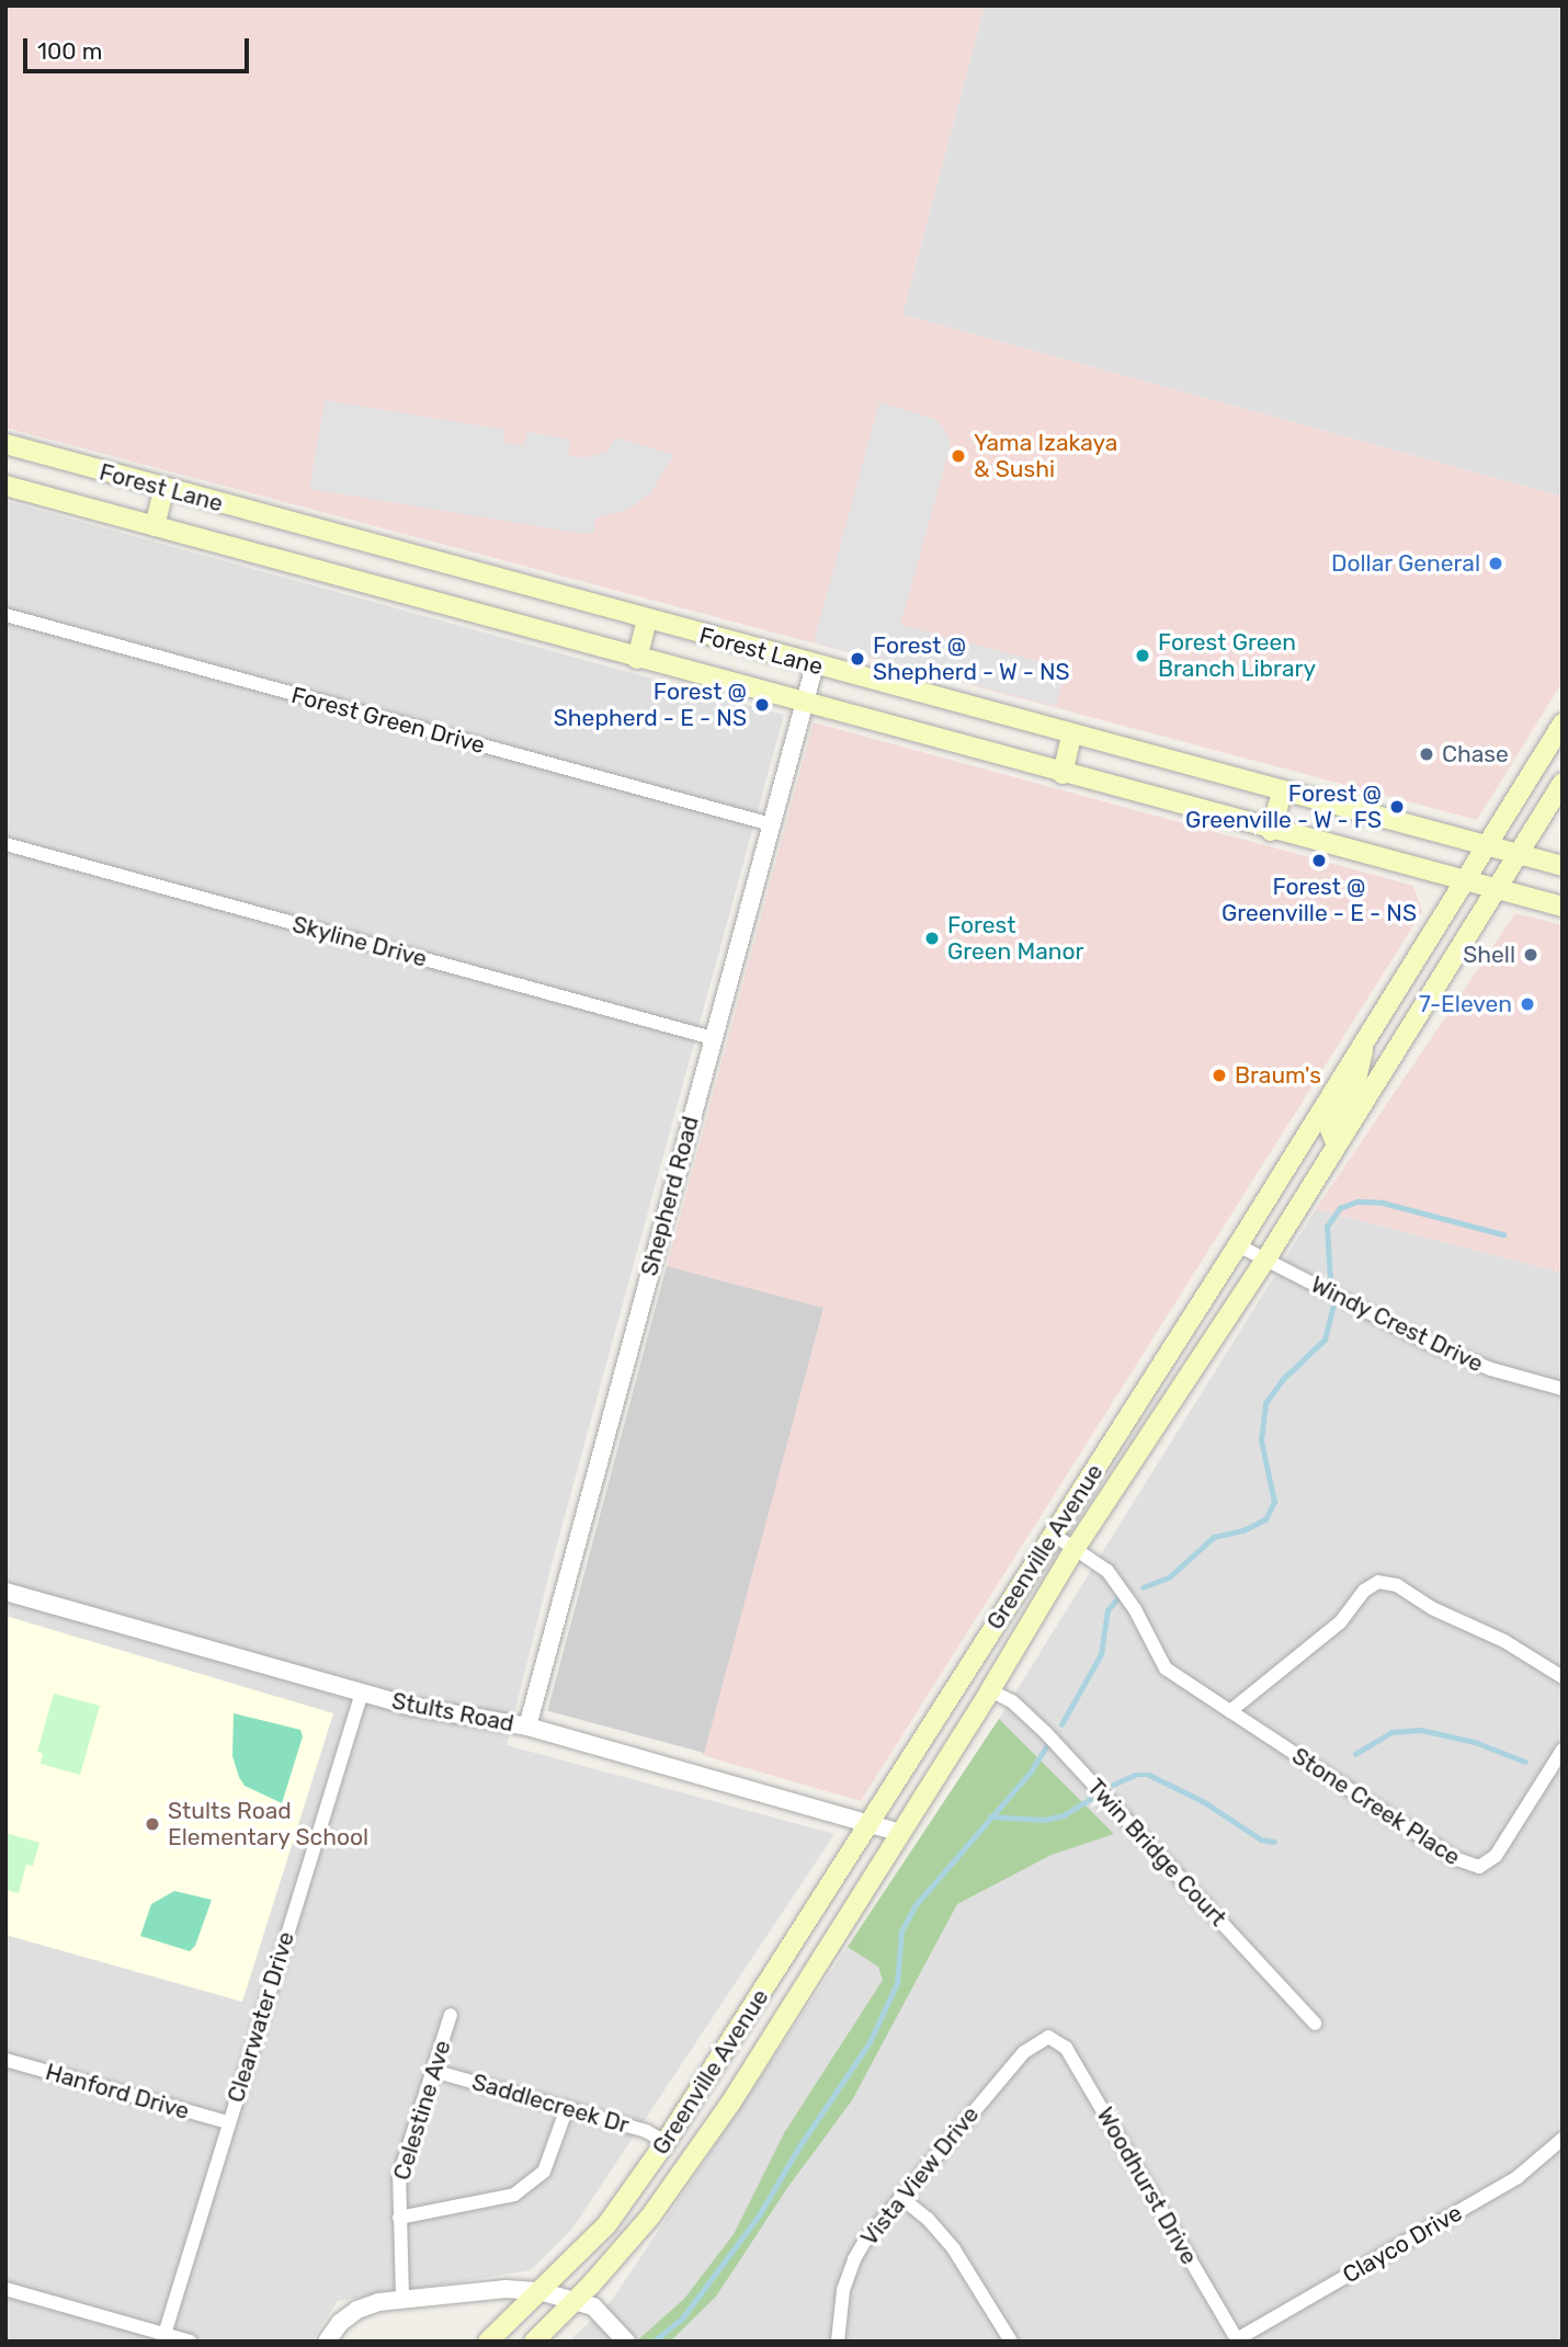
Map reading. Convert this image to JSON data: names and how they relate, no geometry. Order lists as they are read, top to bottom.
{
  "streets": {
    "main road": ["Forest Lane", "Greenville Avenue"],
    "street": [
      "Forest Green Drive",
      "Skyline Drive",
      "Shepherd Road",
      "Windy Crest Drive",
      "Stults Road",
      "Stone Creek Place",
      "Twin Bridge Court",
      "Clearwater Drive",
      "Hanford Drive",
      "Saddlecreek Dr",
      "Celestine Ave",
      "Vista View Drive",
      "Woodhurst Drive",
      "Clayco Drive"
    ]
  },
  "crossings": [
    ["Forest Lane", "Shepherd Road"],
    ["Forest Lane", "Greenville Avenue"],
    ["Forest Green Drive", "Shepherd Road"],
    ["Skyline Drive", "Shepherd Road"],
    ["Shepherd Road", "Stults Road"],
    ["Windy Crest Drive", "Greenville Avenue"],
    ["Greenville Avenue", "Stults Road"],
    ["Greenville Avenue", "Stone Creek Place"],
    ["Greenville Avenue", "Twin Bridge Court"],
    ["Greenville Avenue", "Saddlecreek Dr"],
    ["Stults Road", "Clearwater Drive"],
    ["Clearwater Drive", "Hanford Drive"],
    ["Saddlecreek Dr", "Celestine Ave"],
    ["Vista View Drive", "Woodhurst Drive"],
    ["Woodhurst Drive", "Clayco Drive"]
  ],
  "places": [
    "Yama Izakaya & Sushi",
    "Dollar General",
    "Forest Green Branch Library",
    "Forest @ Shepherd - W - NS",
    "Forest @ Shepherd - E - NS",
    "Chase",
    "Forest @ Greenville - W - FS",
    "Forest @ Greenville - E - NS",
    "Forest Green Manor",
    "Shell",
    "7-Eleven",
    "Braum's",
    "Stults Road Elementary School"
  ],
  "scale_bar": "100 m"
}
